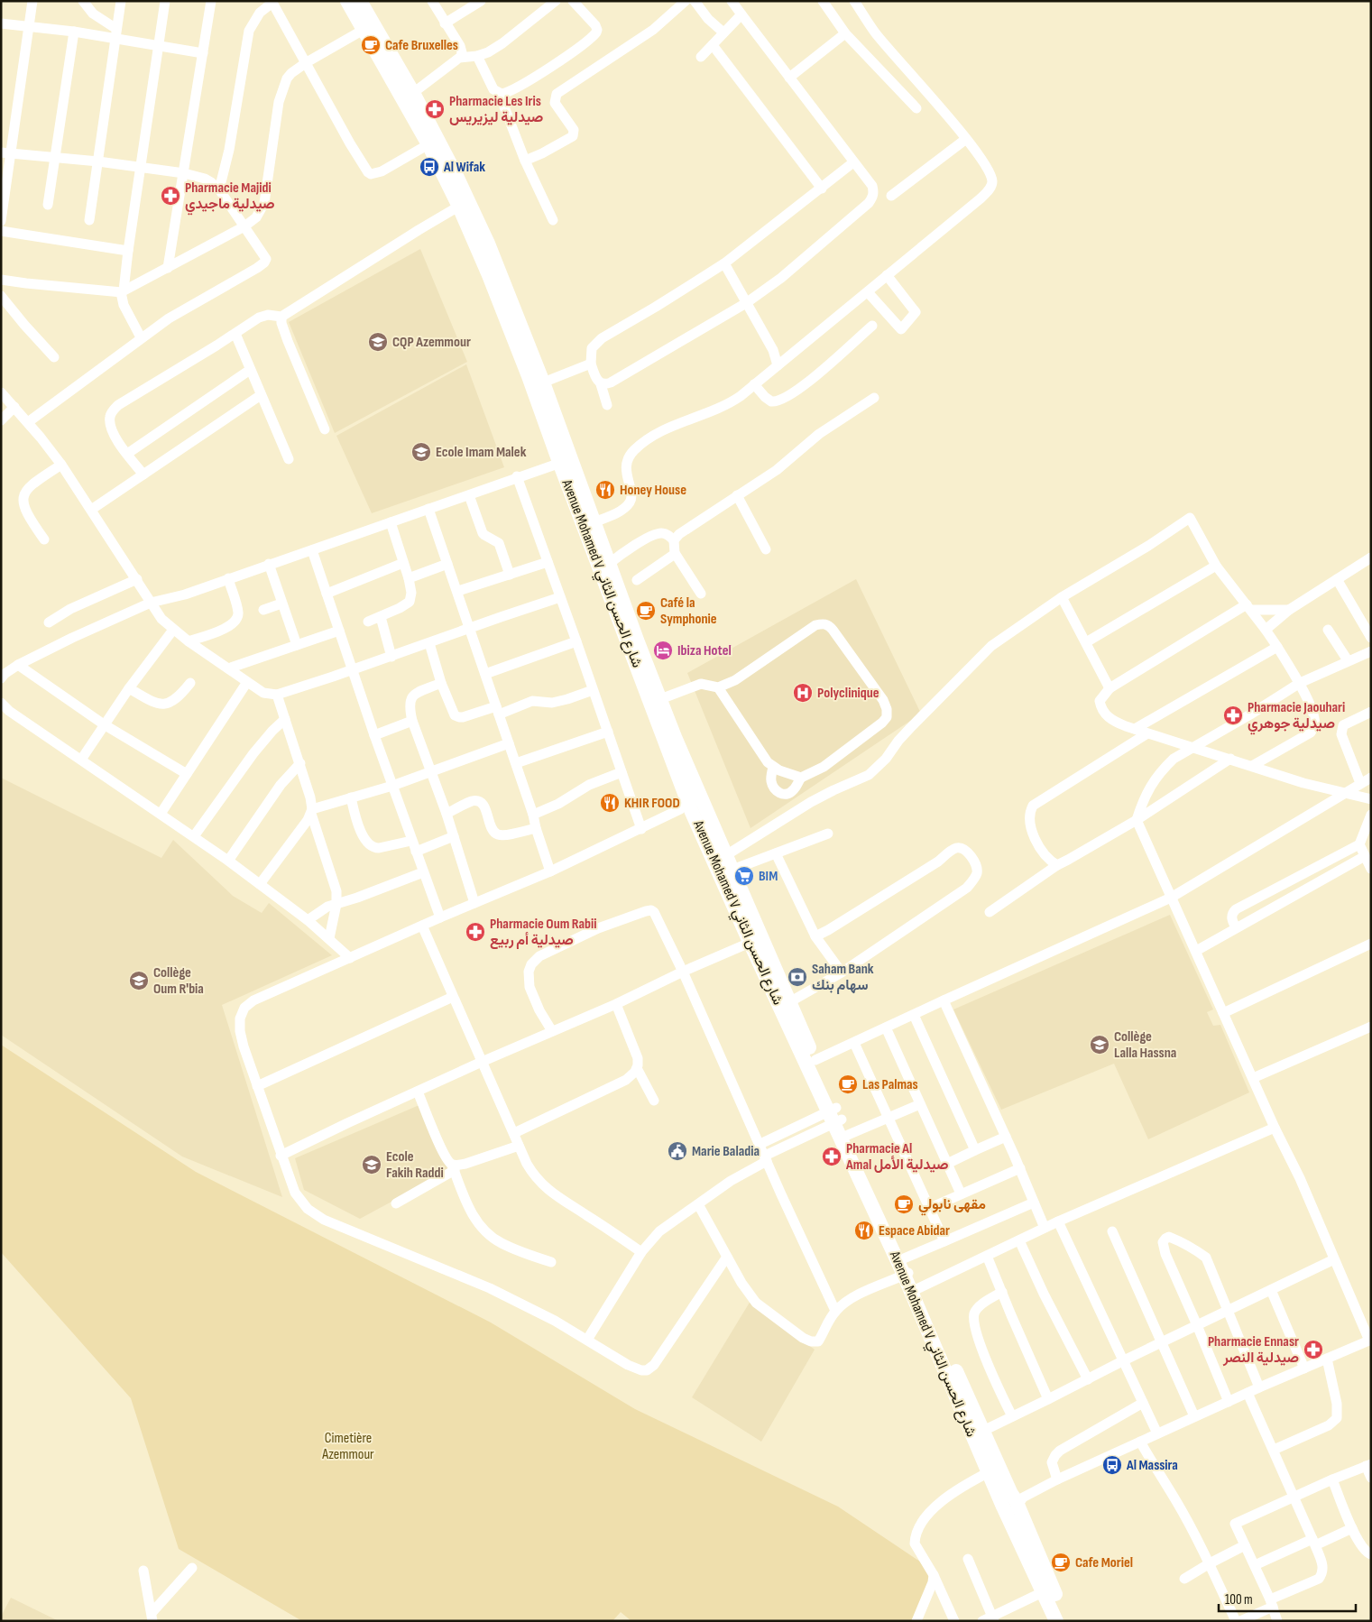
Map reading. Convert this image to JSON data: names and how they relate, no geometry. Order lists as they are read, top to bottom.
{
  "streets": {
    "main road": ["Avenue Mohamed V شارع الحسن الثاني"]
  },
  "parks": ["Cimetière Azemmour"],
  "places": {
    "cafe": [
      "Cafe Bruxelles",
      "Café la Symphonie",
      "Las Palmas",
      "مقهى نابولي",
      "Cafe Moriel"
    ],
    "pharmacy": [
      "Pharmacie Les Iris صيدلية ليزيريس",
      "Pharmacie Majidi صيدلية ماجيدي",
      "Pharmacie Jaouhari صيدلية جوهري",
      "Pharmacie Oum Rabii صيدلية أم ربيع",
      "Pharmacie Al Amal صيدلية الأمل",
      "Pharmacie Ennasr صيدلية النصر"
    ],
    "bus stop": ["Al Wifak", "Al Massira"],
    "school or university": [
      "CQP Azemmour",
      "Ecole Imam Malek",
      "Collège Oum R'bia",
      "Collège Lalla Hassna",
      "Ecole Fakih Raddi"
    ],
    "restaurant": ["Honey House", "KHIR FOOD", "Espace Abidar"],
    "hotel": ["Ibiza Hotel"],
    "hospital": ["Polyclinique"],
    "supermarket": ["BIM"],
    "bank": ["Saham Bank سهام بنك"],
    "public building": ["Marie Baladia"]
  },
  "scale_bar": "100 m"
}
